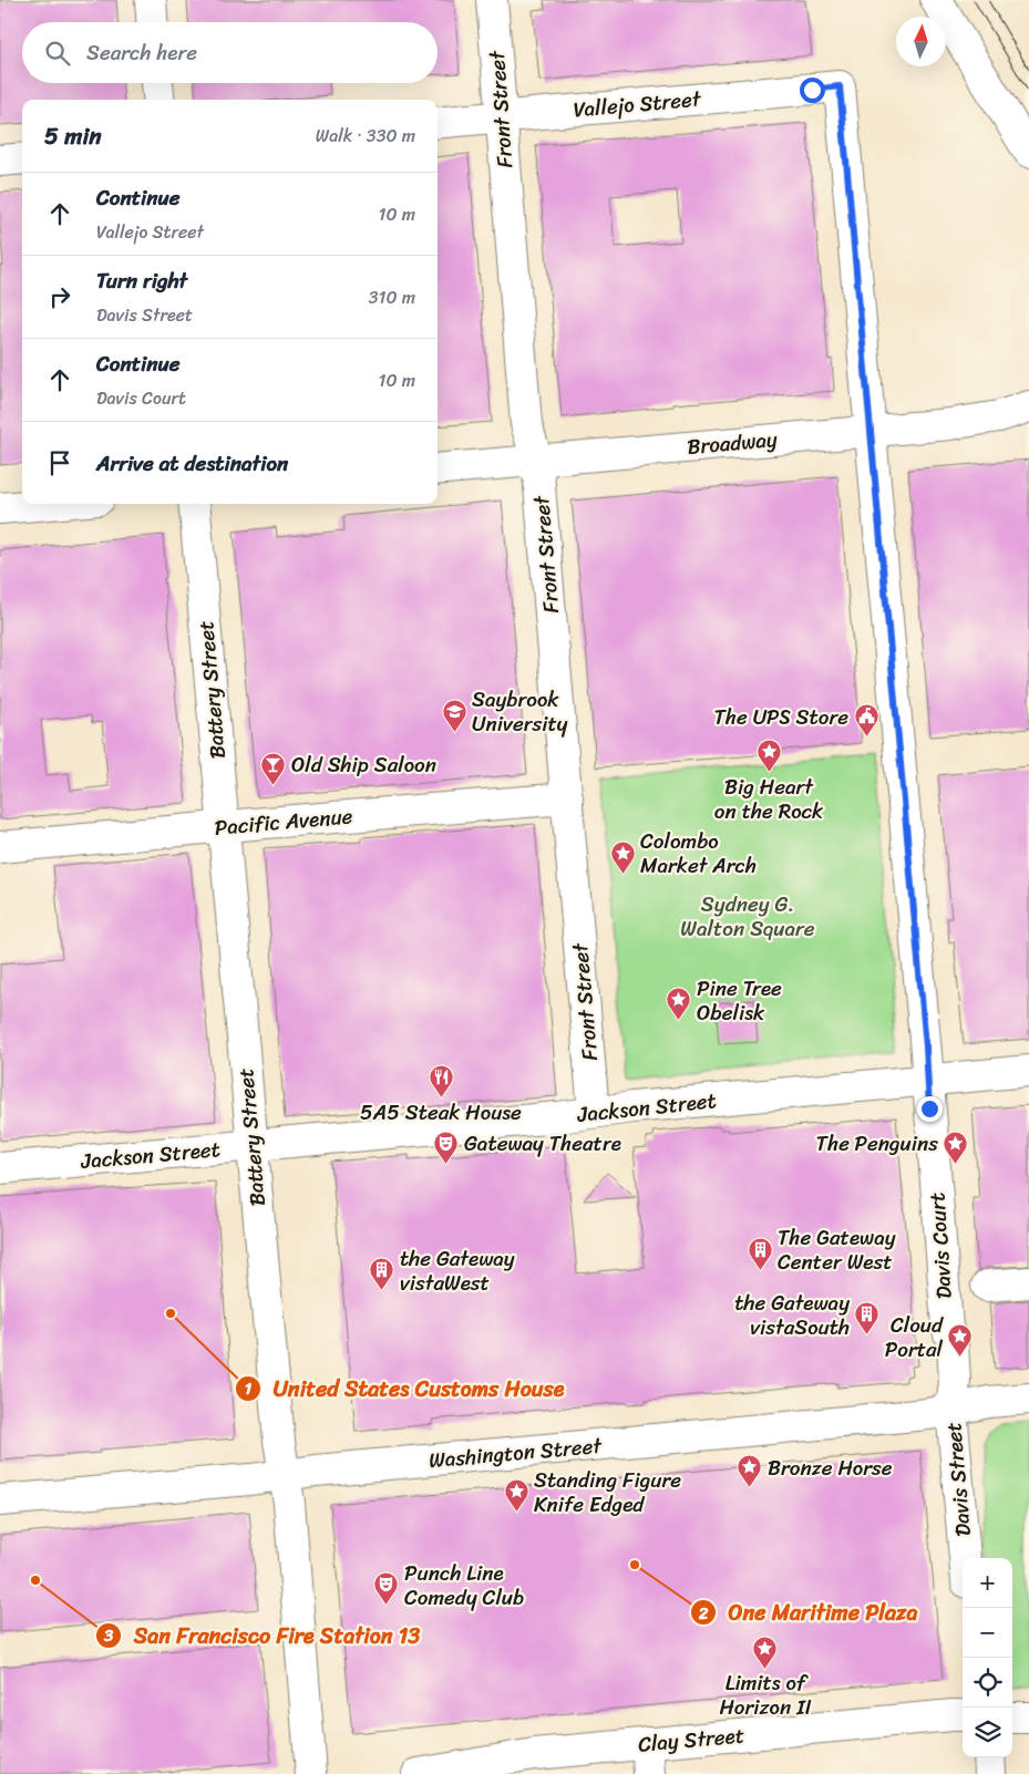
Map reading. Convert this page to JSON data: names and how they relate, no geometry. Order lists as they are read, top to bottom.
{
  "streets": {
    "street": [
      "Vallejo Street",
      "Front Street",
      "Broadway",
      "Battery Street",
      "Pacific Avenue",
      "Jackson Street",
      "Davis Court",
      "Washington Street",
      "Davis Street",
      "Clay Street"
    ]
  },
  "crossings": [
    ["Vallejo Street", "Front Street"],
    ["Vallejo Street", "Broadway"],
    ["Front Street", "Broadway"],
    ["Front Street", "Pacific Avenue"],
    ["Front Street", "Jackson Street"],
    ["Battery Street", "Pacific Avenue"],
    ["Battery Street", "Jackson Street"],
    ["Battery Street", "Washington Street"],
    ["Jackson Street", "Davis Court"],
    ["Davis Court", "Washington Street"],
    ["Davis Court", "Davis Street"],
    ["Washington Street", "Davis Street"]
  ],
  "parks": ["Sydney G. Walton Square"],
  "places": {
    "school or university": ["Saybrook University"],
    "public building": ["The UPS Store"],
    "place": [
      "Big Heart on the Rock",
      "Colombo Market Arch",
      "Pine Tree Obelisk",
      "The Penguins",
      "Cloud Portal",
      "Bronze Horse",
      "Standing Figure Knife Edged",
      "Limits of Horizon II"
    ],
    "bar": ["Old Ship Saloon"],
    "restaurant": ["5A5 Steak House"],
    "theatre": ["Gateway Theatre", "Punch Line Comedy Club"],
    "building": ["The Gateway Center West", "the Gateway vistaWest", "the Gateway vistaSouth"],
    "other": ["United States Customs House", "One Maritime Plaza", "San Francisco Fire Station 13"]
  },
  "north": "top",
  "page": {
    "search": "Search here",
    "heading": ["5 min", "Walk · 330 m"],
    "list": [
      ["Continue", "Vallejo Street", "10 m"],
      ["Turn right", "Davis Street", "310 m"],
      ["Continue", "Davis Court", "10 m"],
      "Arrive at destination"
    ],
    "map_buttons": ["+", "−"]
  }
}
